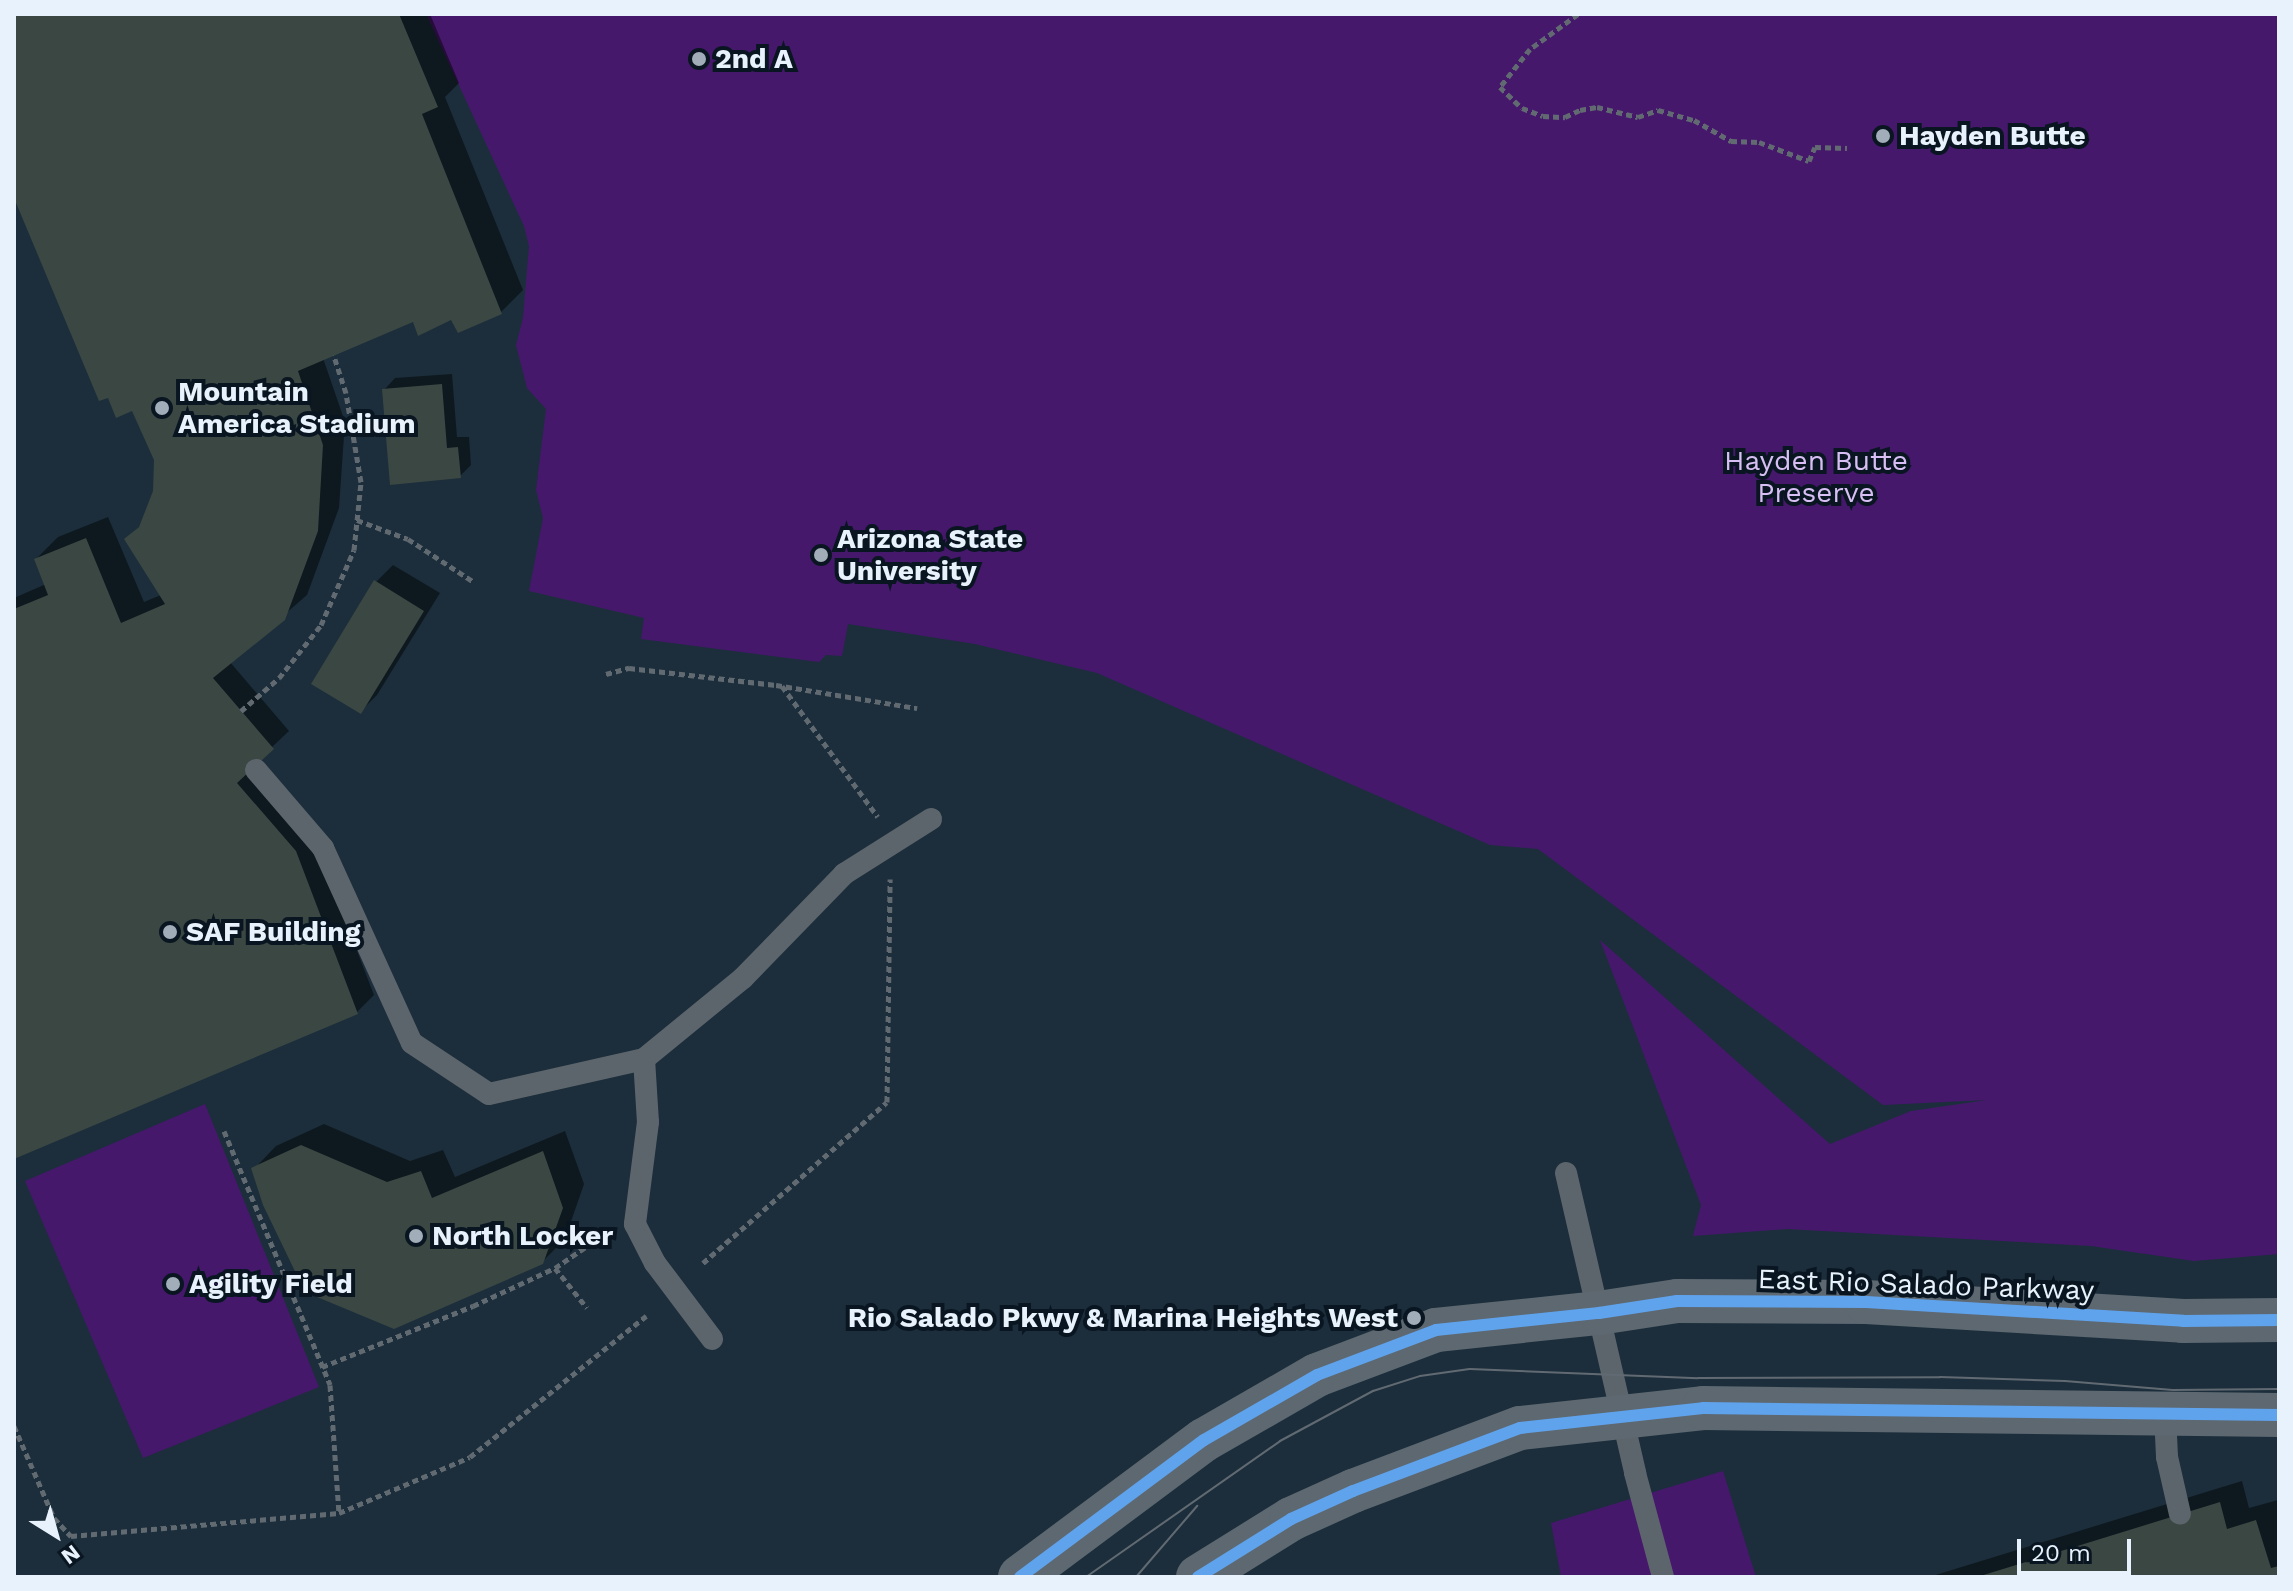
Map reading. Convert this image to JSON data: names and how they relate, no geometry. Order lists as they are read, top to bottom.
{
  "streets": {
    "main road": ["East Rio Salado Parkway"]
  },
  "parks": ["Hayden Butte Preserve"],
  "places": [
    "2nd A",
    "Hayden Butte",
    "Mountain America Stadium",
    "Arizona State University",
    "SAF Building",
    "North Locker",
    "Agility Field",
    "Rio Salado Pkwy & Marina Heights West"
  ],
  "scale_bar": "20 m",
  "north": "bottom right"
}
